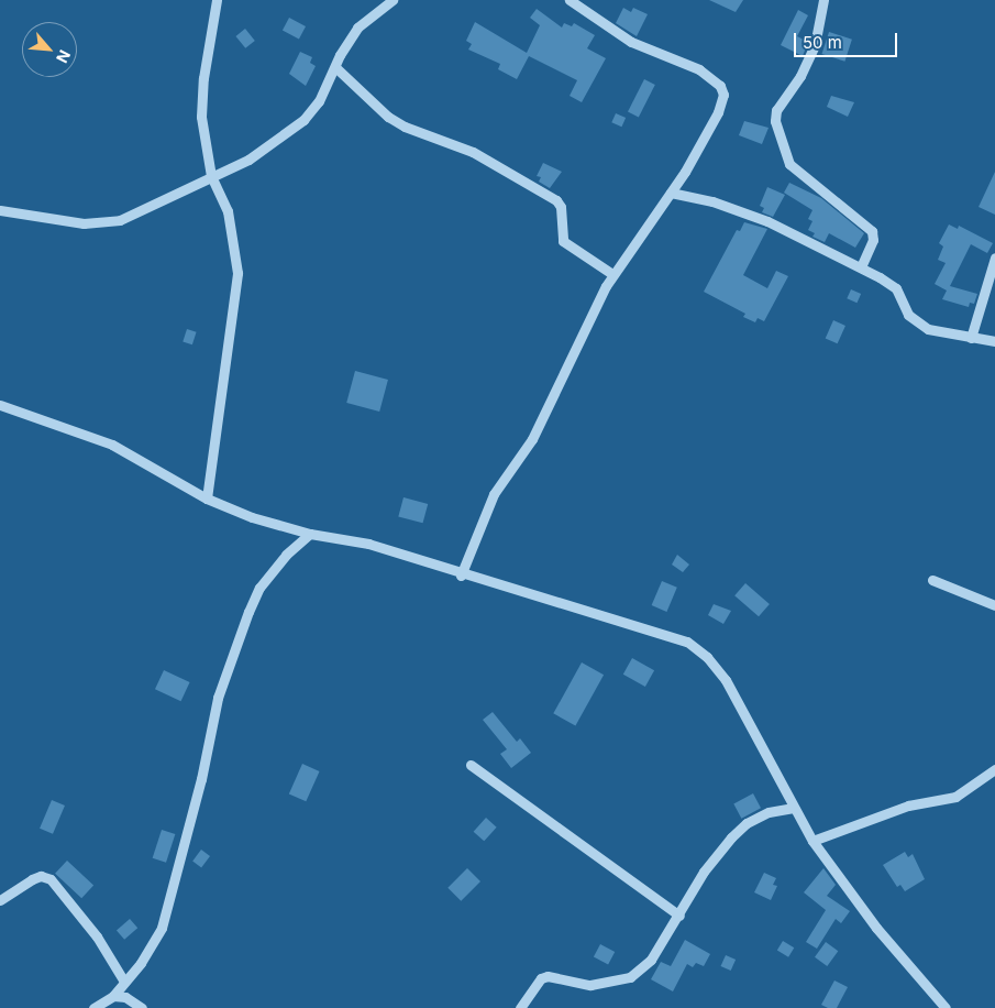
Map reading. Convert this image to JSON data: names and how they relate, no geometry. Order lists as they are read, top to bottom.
{
  "scale_bar": "50 m",
  "north": "bottom right"
}
